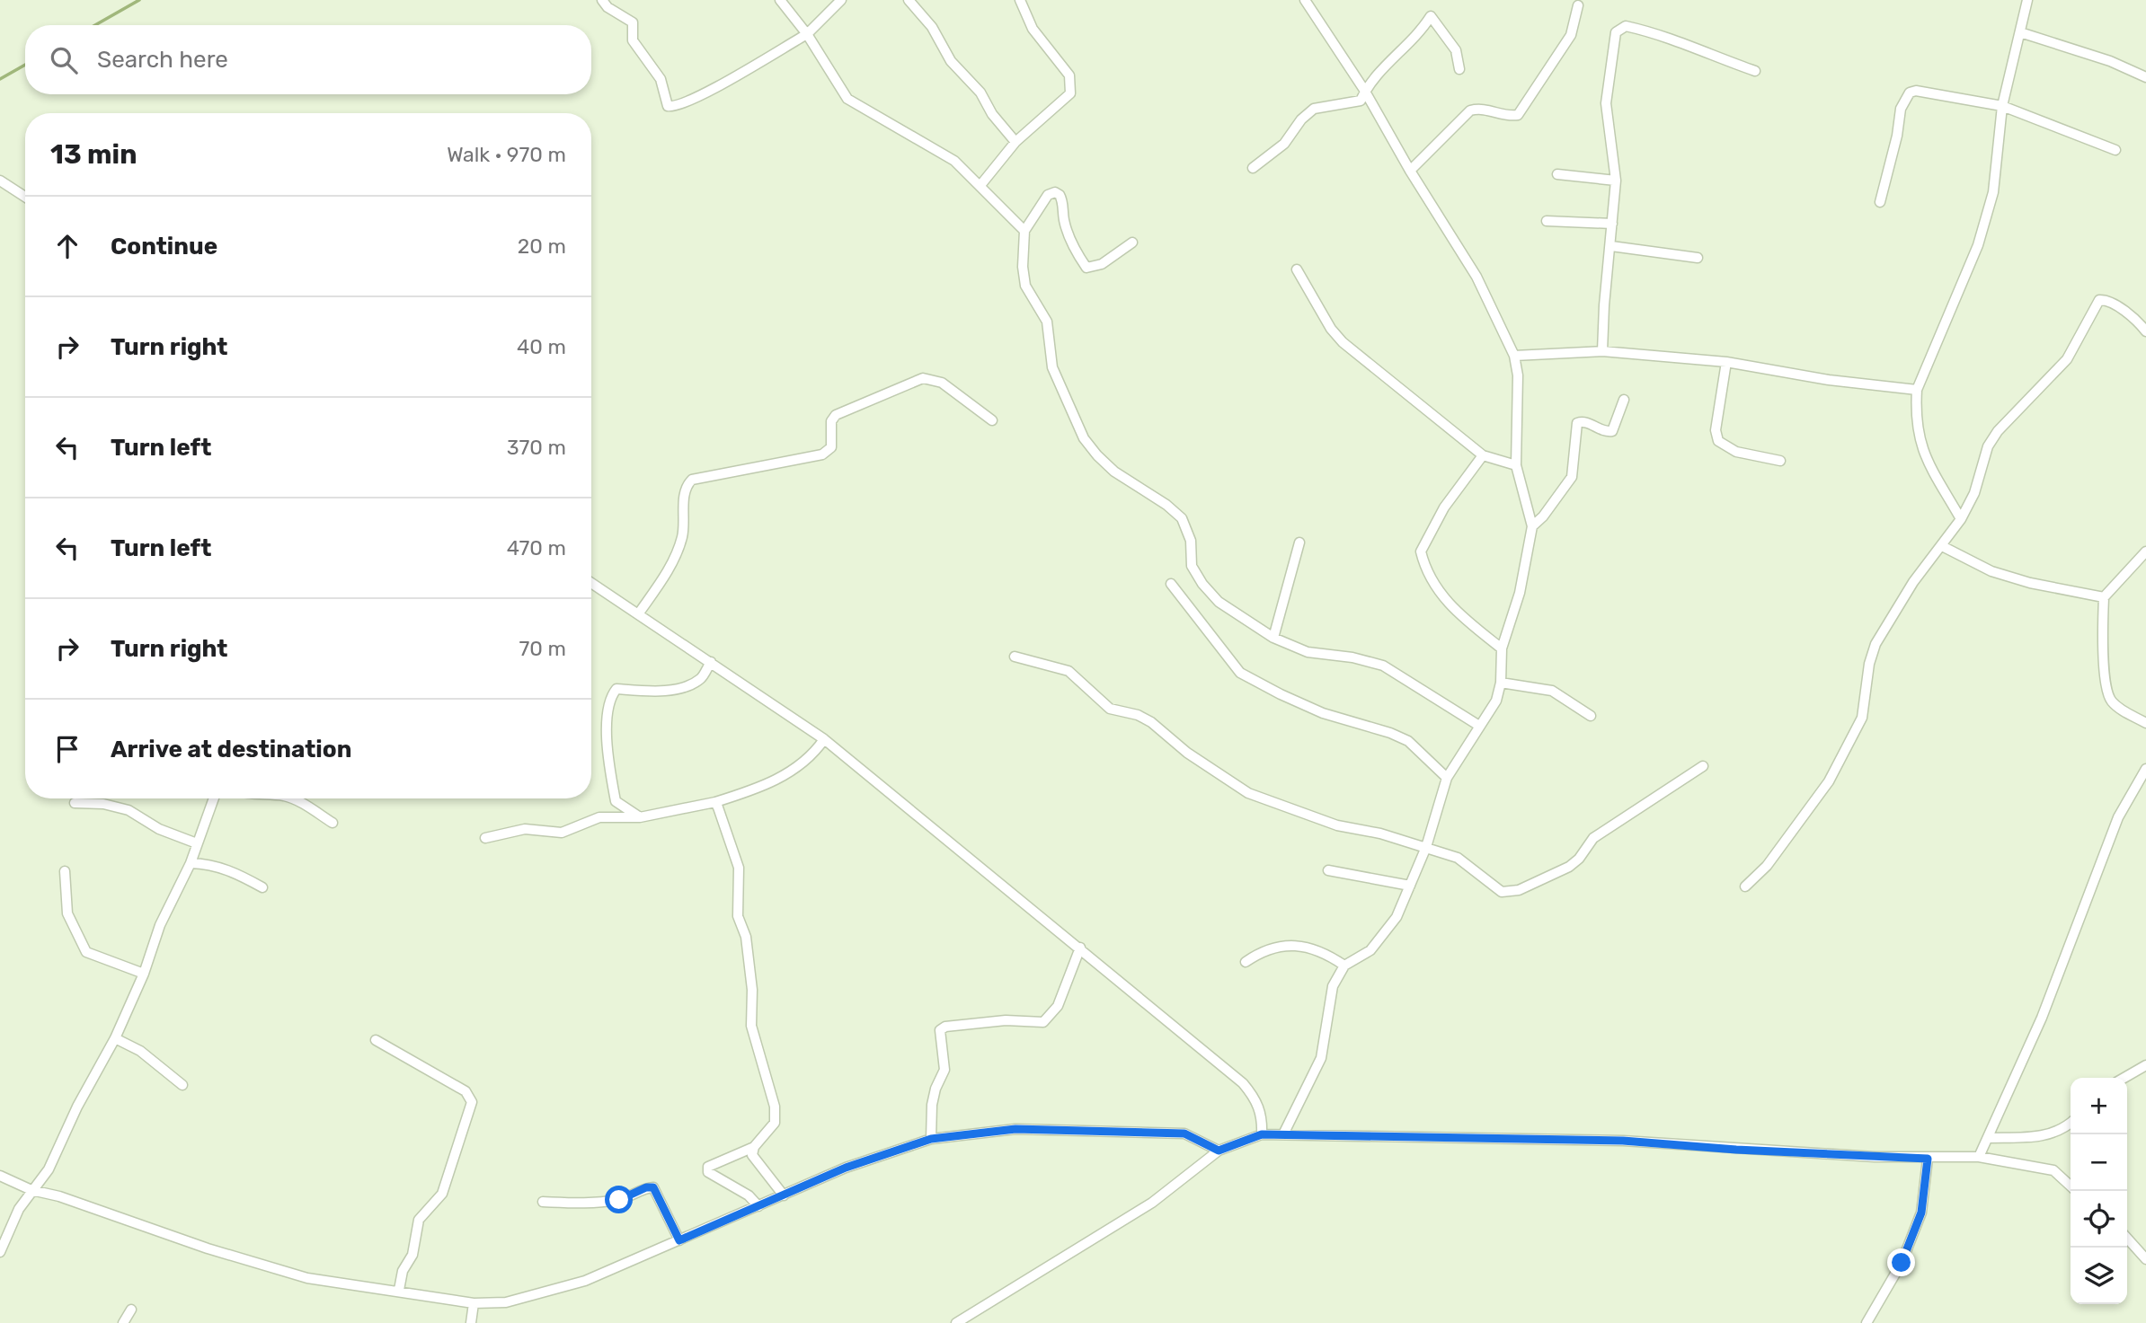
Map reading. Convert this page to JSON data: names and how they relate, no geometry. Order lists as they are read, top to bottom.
{
  "page": {
    "search": "Search here",
    "heading": ["13 min", "Walk · 970 m"],
    "list": [
      ["Continue", "20 m"],
      ["Turn right", "40 m"],
      ["Turn left", "370 m"],
      ["Turn left", "470 m"],
      ["Turn right", "70 m"],
      "Arrive at destination"
    ],
    "map_buttons": ["+", "−"]
  }
}
